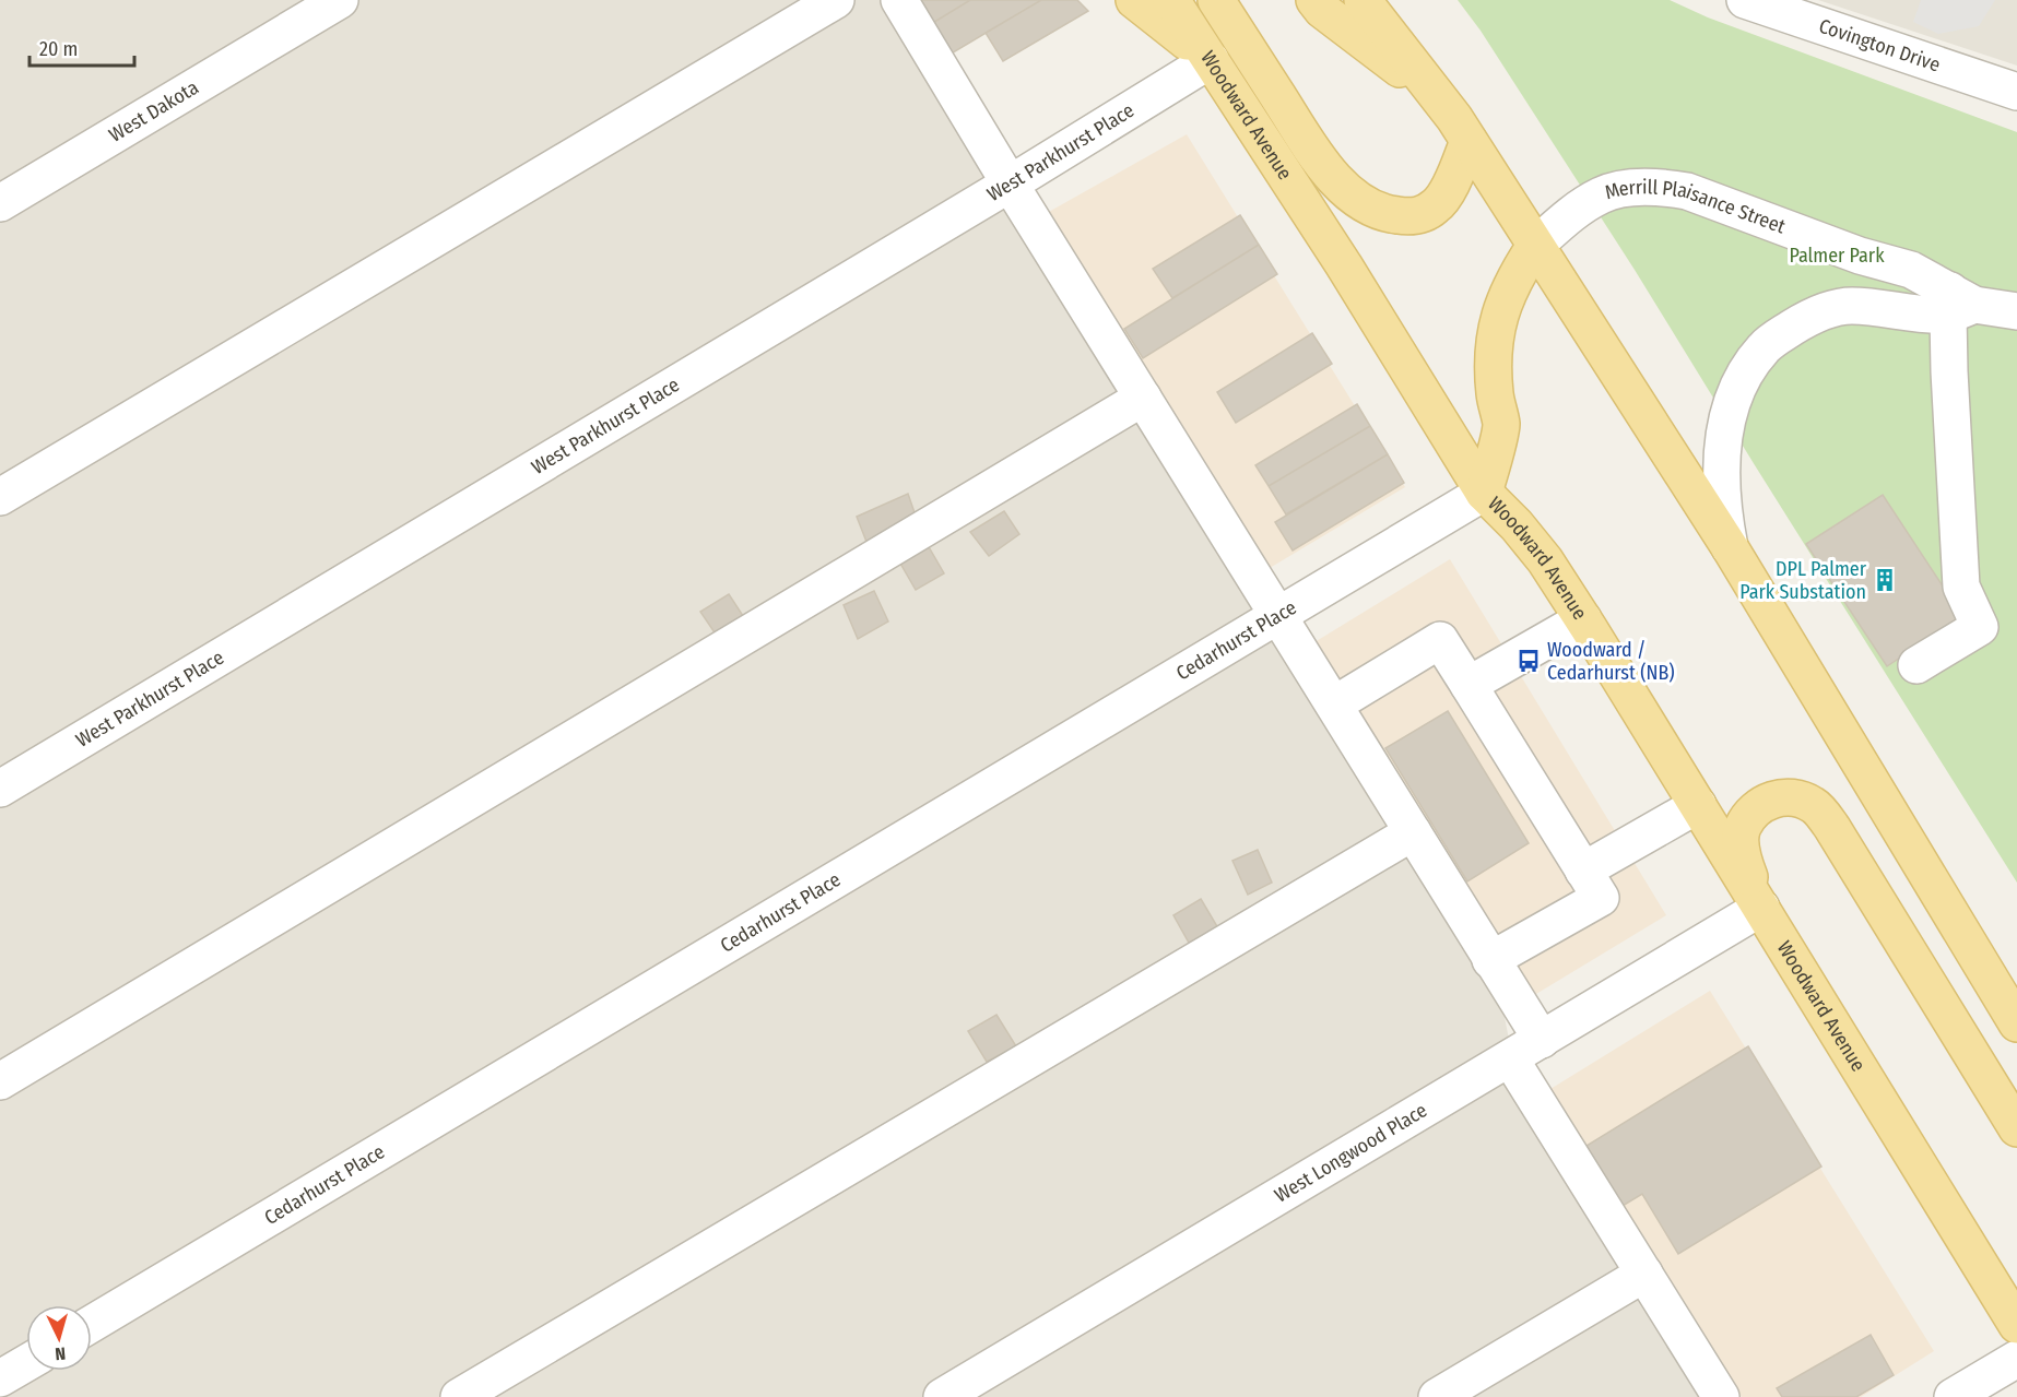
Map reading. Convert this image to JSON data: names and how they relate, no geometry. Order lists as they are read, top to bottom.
{
  "streets": {
    "main road": ["Woodward Avenue"],
    "street": [
      "Covington Drive",
      "West Dakota",
      "West Parkhurst Place",
      "Merrill Plaisance Street",
      "Cedarhurst Place",
      "West Longwood Place"
    ]
  },
  "crossings": [
    ["Woodward Avenue", "West Parkhurst Place"],
    ["Woodward Avenue", "Cedarhurst Place"],
    ["Woodward Avenue", "West Longwood Place"]
  ],
  "parks": ["Palmer Park"],
  "places": {
    "building": ["DPL Palmer Park Substation"],
    "bus stop": ["Woodward / Cedarhurst (NB)"]
  },
  "scale_bar": "20 m",
  "north": "bottom"
}
